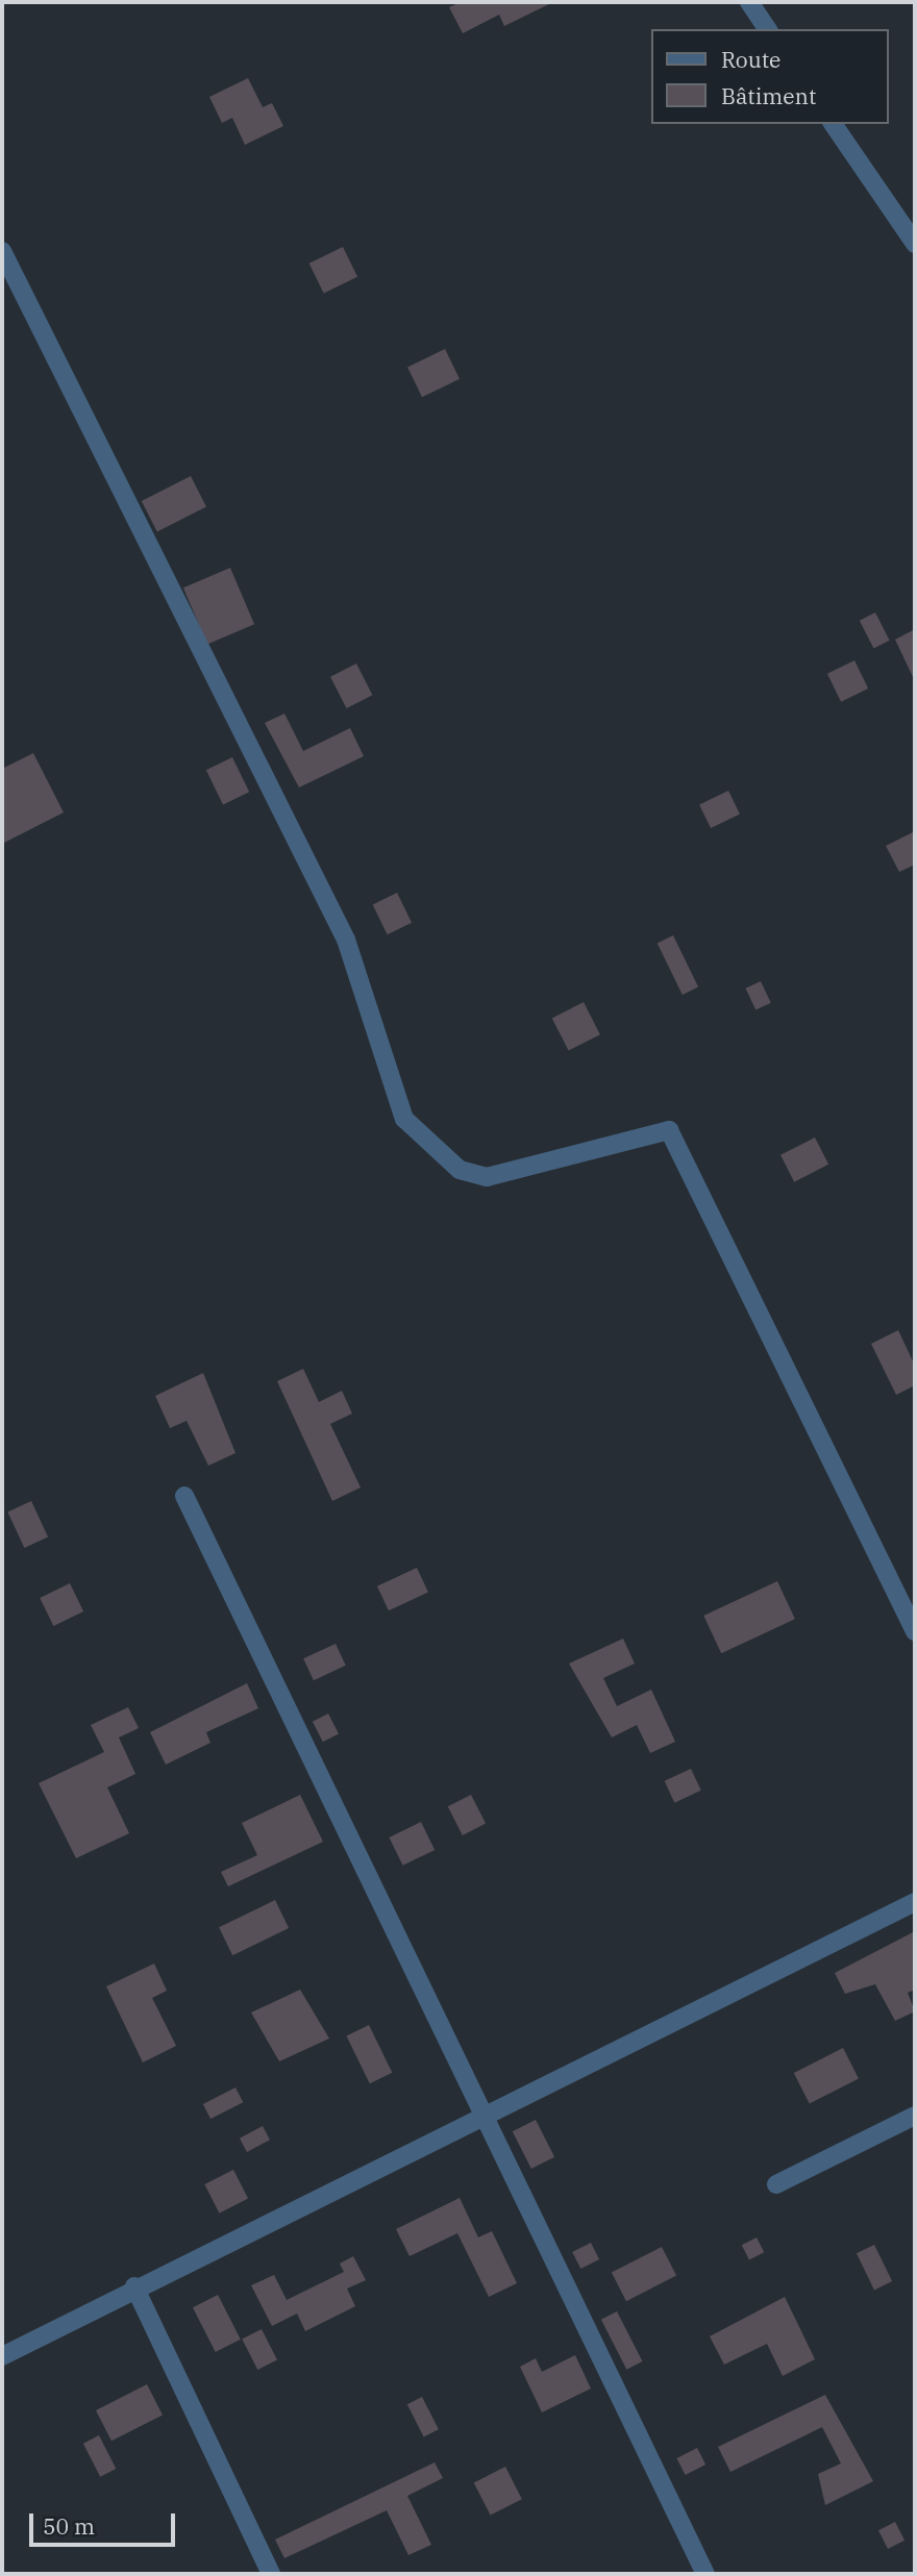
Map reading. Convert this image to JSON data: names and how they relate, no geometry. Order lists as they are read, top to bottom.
{
  "legend": ["Route", "Bâtiment"],
  "scale_bar": "50 m"
}
